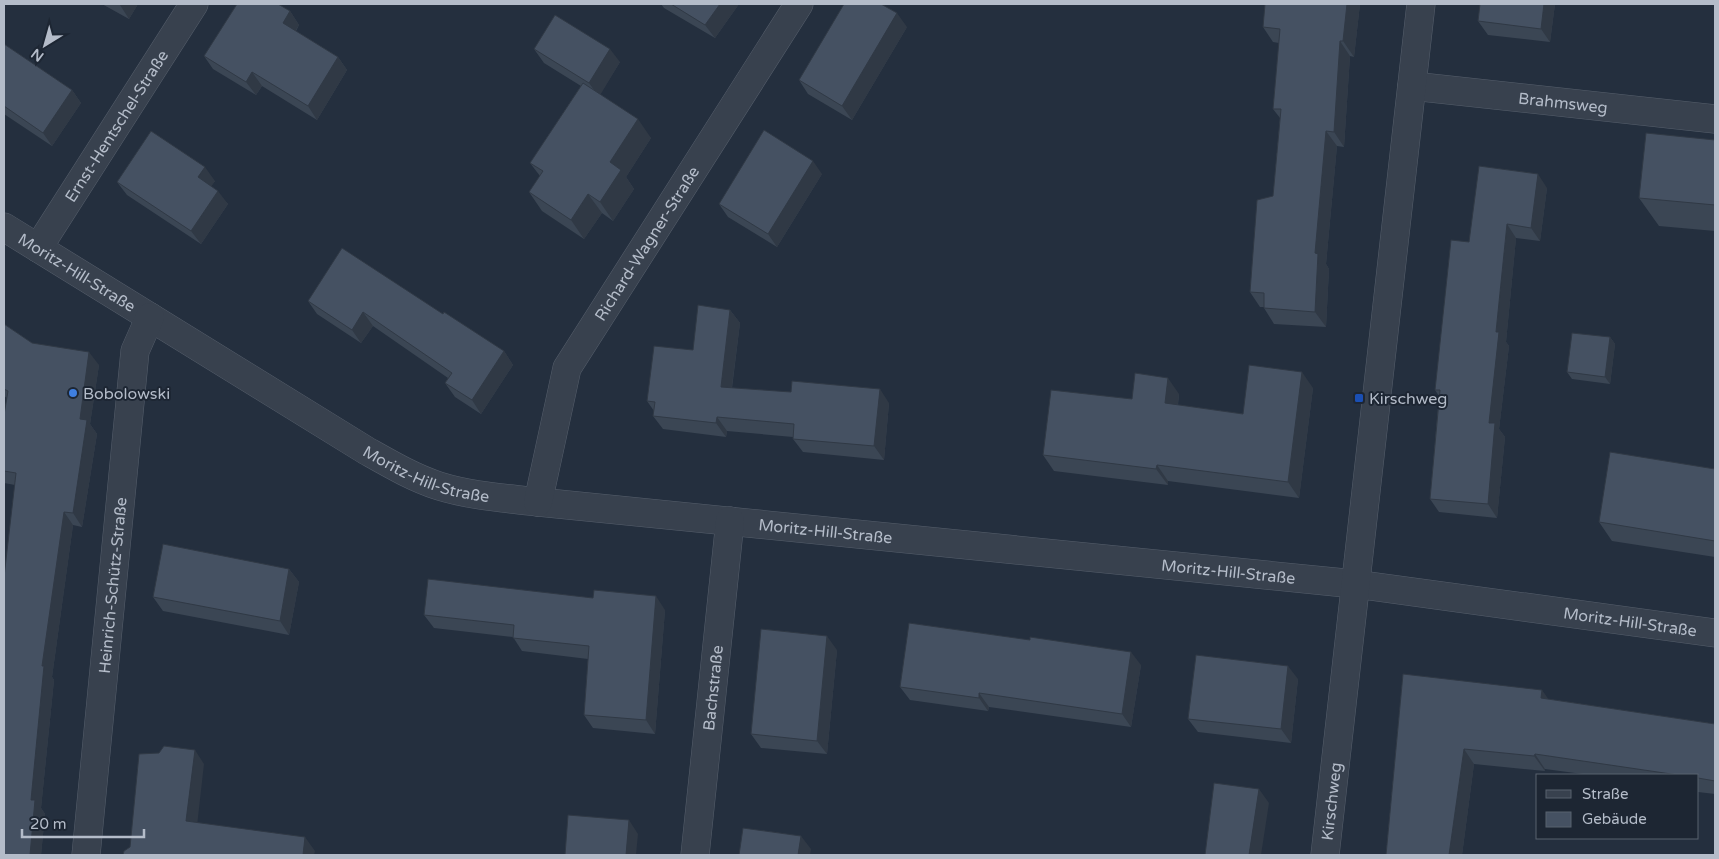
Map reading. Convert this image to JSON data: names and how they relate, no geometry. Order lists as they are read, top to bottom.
{
  "streets": {
    "street": [
      "Brahmsweg",
      "Ernst-Hentschel-Straße",
      "Richard-Wagner-Straße",
      "Moritz-Hill-Straße",
      "Heinrich-Schütz-Straße",
      "Bachstraße",
      "Kirschweg"
    ]
  },
  "crossings": [
    ["Brahmsweg", "Kirschweg"],
    ["Ernst-Hentschel-Straße", "Moritz-Hill-Straße"],
    ["Richard-Wagner-Straße", "Moritz-Hill-Straße"],
    ["Moritz-Hill-Straße", "Heinrich-Schütz-Straße"],
    ["Moritz-Hill-Straße", "Bachstraße"],
    ["Moritz-Hill-Straße", "Kirschweg"]
  ],
  "places": {
    "other": ["Bobolowski"],
    "transit": ["Kirschweg"]
  },
  "legend": ["Straße", "Gebäude"],
  "scale_bar": "20 m",
  "north": "bottom left"
}
